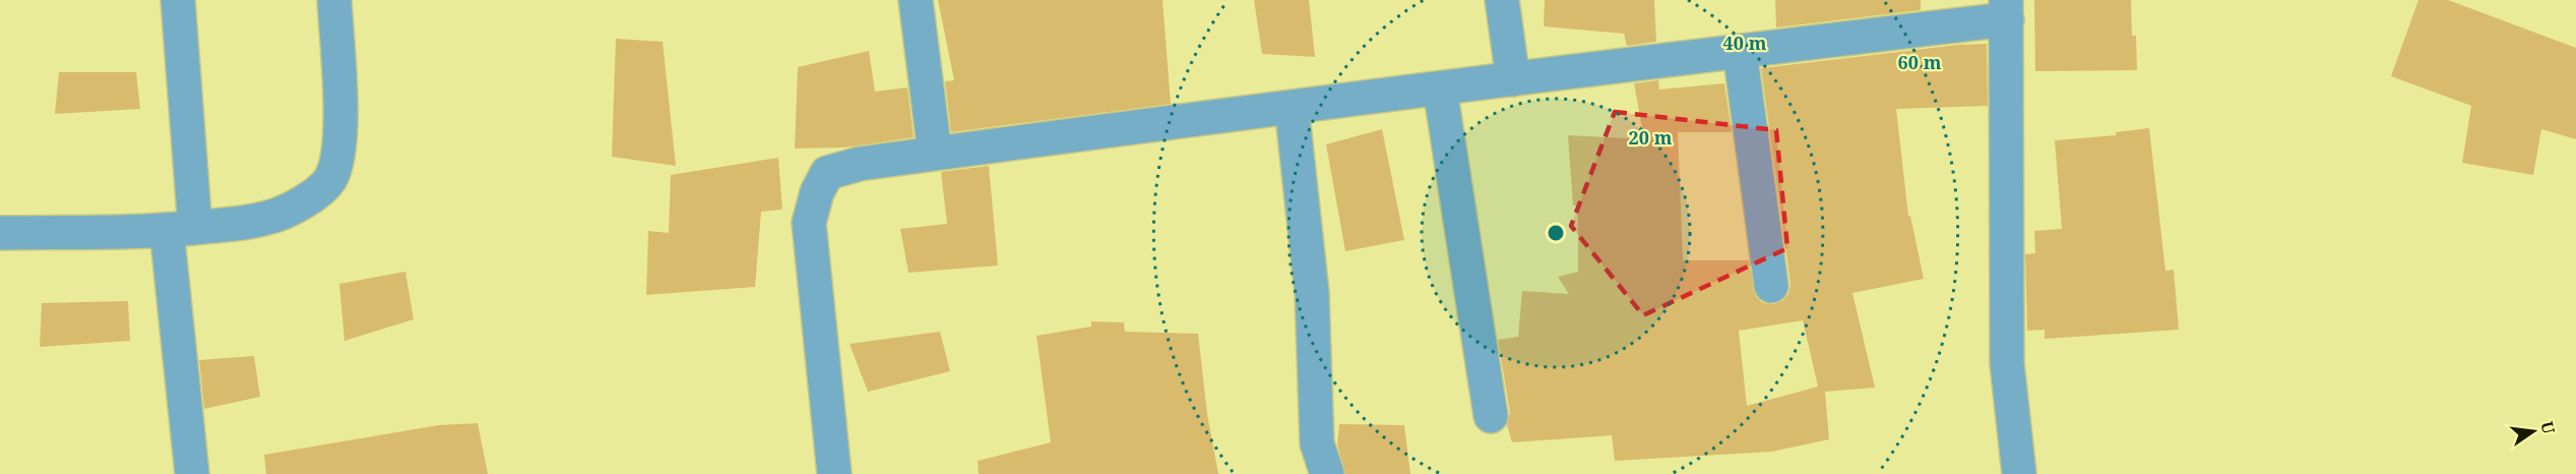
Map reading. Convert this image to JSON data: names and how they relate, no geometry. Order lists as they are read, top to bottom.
{
  "north": "right",
  "rings": ["40 m", "60 m", "20 m"]
}
